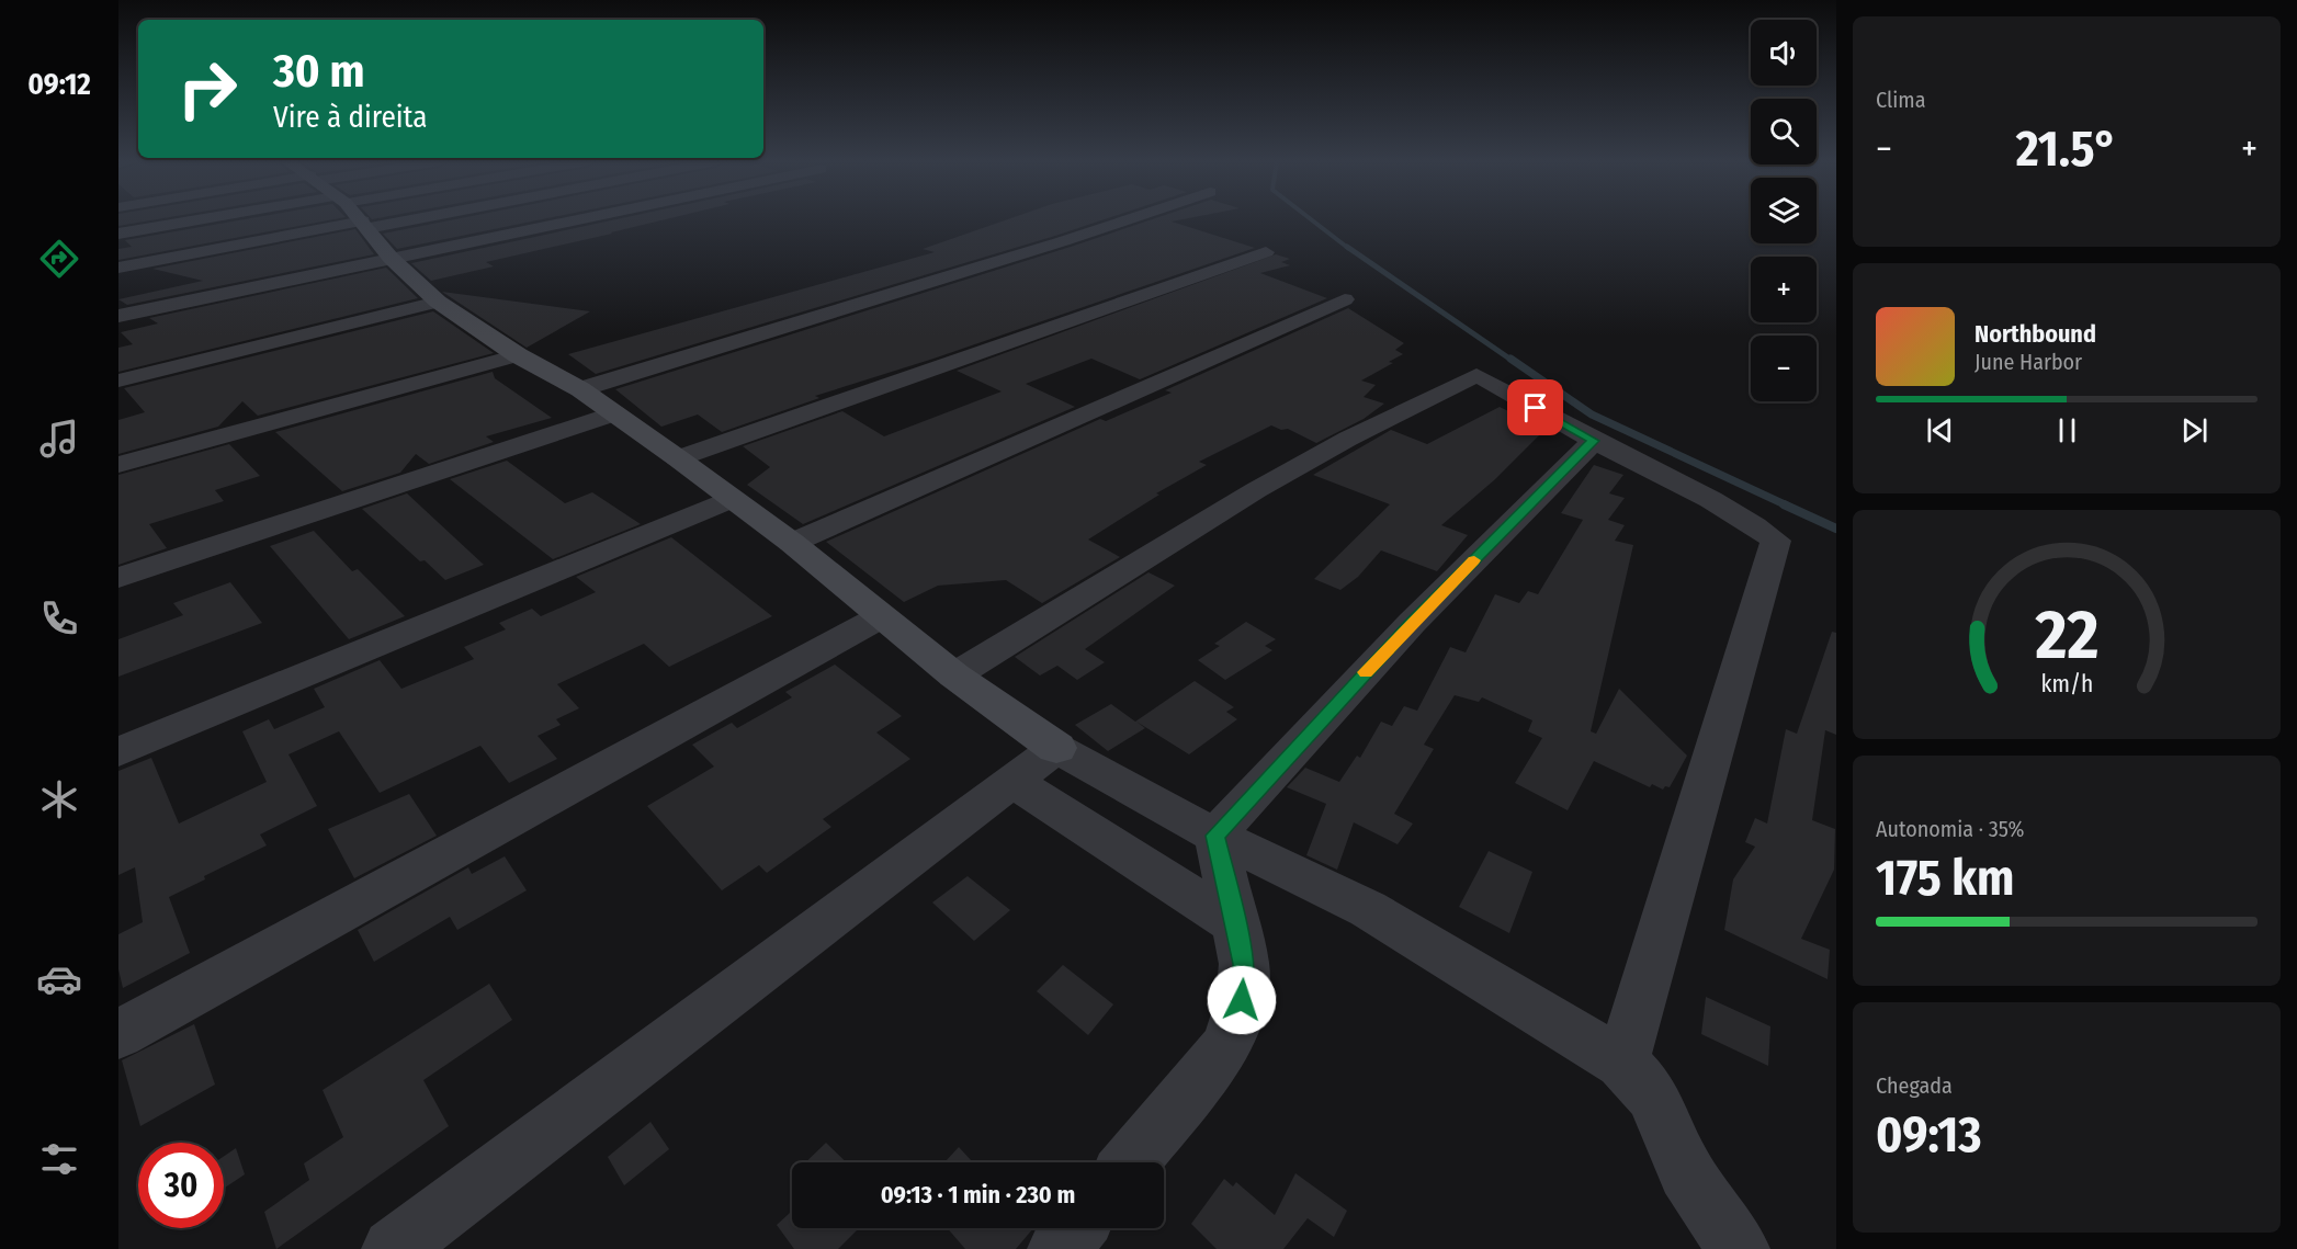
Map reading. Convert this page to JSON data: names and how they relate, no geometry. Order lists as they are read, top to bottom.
{
  "page": {
    "tabs": "09:12",
    "tile": [
      "Clima",
      ["Autonomia · 35%", "175 km"],
      ["Chegada", "09:13"]
    ],
    "map_buttons": ["+", "−"],
    "turn": ["30 m", "Vire à direita"],
    "heat": ["−", "21.5°", "+"],
    "song": ["Northbound", "June Harbor"],
    "limit": "30",
    "trip": "09:13 · 1 min · 230 m",
    "gauge": ["22", "km/h"]
  }
}
